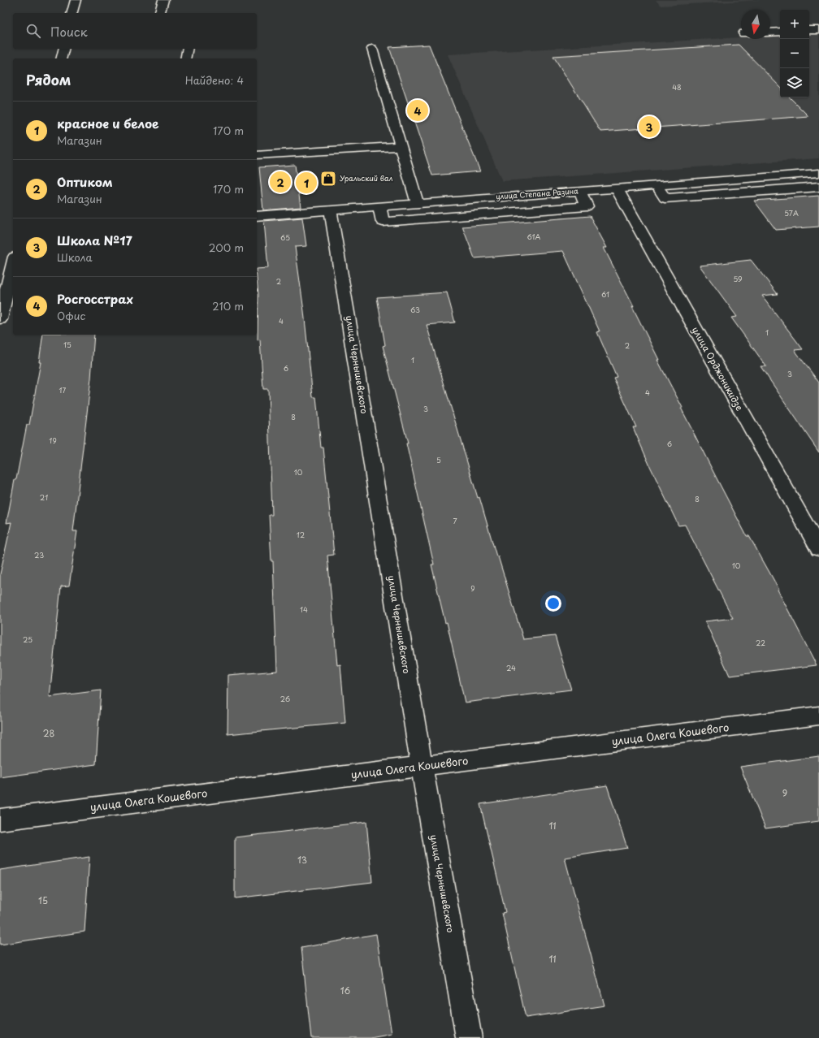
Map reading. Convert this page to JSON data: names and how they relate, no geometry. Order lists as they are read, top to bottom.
{
  "streets": {
    "street": [
      "улица Степана Разина",
      "улица Чернышевского",
      "улица Орджоникидзе",
      "улица Олега Кошевого"
    ]
  },
  "crossings": [
    ["улица Степана Разина", "улица Чернышевского"],
    ["улица Степана Разина", "улица Орджоникидзе"],
    ["улица Чернышевского", "улица Олега Кошевого"]
  ],
  "places": {
    "shop": ["Уральский вал"]
  },
  "house_numbers": [
    "48",
    "57А",
    "61А",
    "65",
    "59",
    "2",
    "61",
    "63",
    "4",
    "1",
    "15",
    "2",
    "1",
    "6",
    "3",
    "17",
    "4",
    "3",
    "8",
    "19",
    "6",
    "5",
    "10",
    "21",
    "8",
    "7",
    "12",
    "23",
    "10",
    "9",
    "14",
    "25",
    "22",
    "24",
    "26",
    "28",
    "9",
    "11",
    "13",
    "15",
    "11",
    "16"
  ],
  "north": "bottom",
  "page": {
    "map_buttons": ["+", "−"],
    "search": "Поиск",
    "heading": ["Рядом", "Найдено: 4"],
    "pins": [
      "4",
      "3",
      "2",
      "1"
    ],
    "list": [
      {
        "mark": "1",
        "name": "красное и белое",
        "note": "Магазин",
        "value": "170 m"
      },
      {
        "mark": "2",
        "name": "Оптиком",
        "note": "Магазин",
        "value": "170 m"
      },
      {
        "mark": "3",
        "name": "Школа №17",
        "note": "Школа",
        "value": "200 m"
      },
      {
        "mark": "4",
        "name": "Росгосстрах",
        "note": "Офис",
        "value": "210 m"
      }
    ]
  }
}
